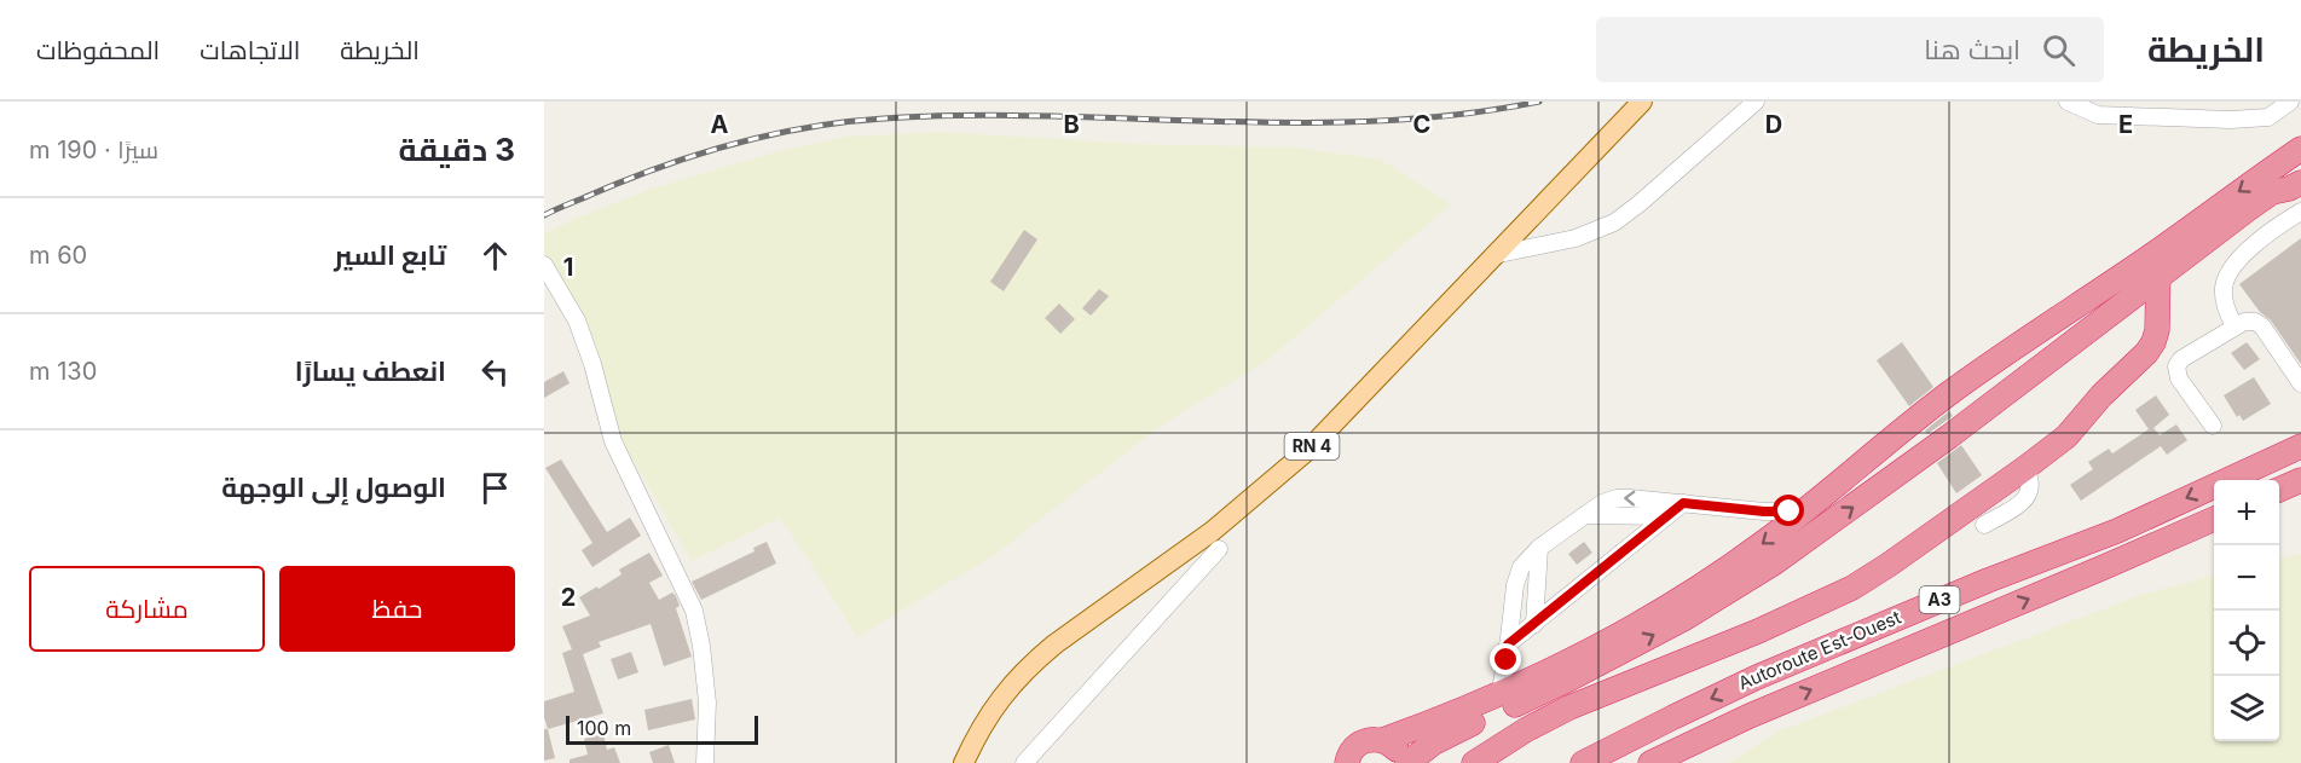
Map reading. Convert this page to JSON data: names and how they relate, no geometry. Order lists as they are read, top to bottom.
{
  "streets": {
    "highway": ["A3", "Autoroute Est-Ouest"],
    "main road": ["RN 4"]
  },
  "scale_bar": "100 m",
  "page": {
    "header": "الخريطة",
    "search": "ابحث هنا",
    "nav": ["الخريطة", "الاتجاهات", "المحفوظات"],
    "heading": ["3 دقيقة", "سيرًا · 190 m"],
    "list": [
      ["تابع السير", "60 m"],
      ["انعطف يسارًا", "130 m"],
      "الوصول إلى الوجهة"
    ],
    "map_buttons": ["+", "−"],
    "buttons": ["حفظ", "مشاركة"],
    "scale": "100 m"
  },
  "grid": {
    "columns": [
      "A",
      "B",
      "C",
      "D",
      "E"
    ],
    "rows": ["1", "2"]
  }
}
